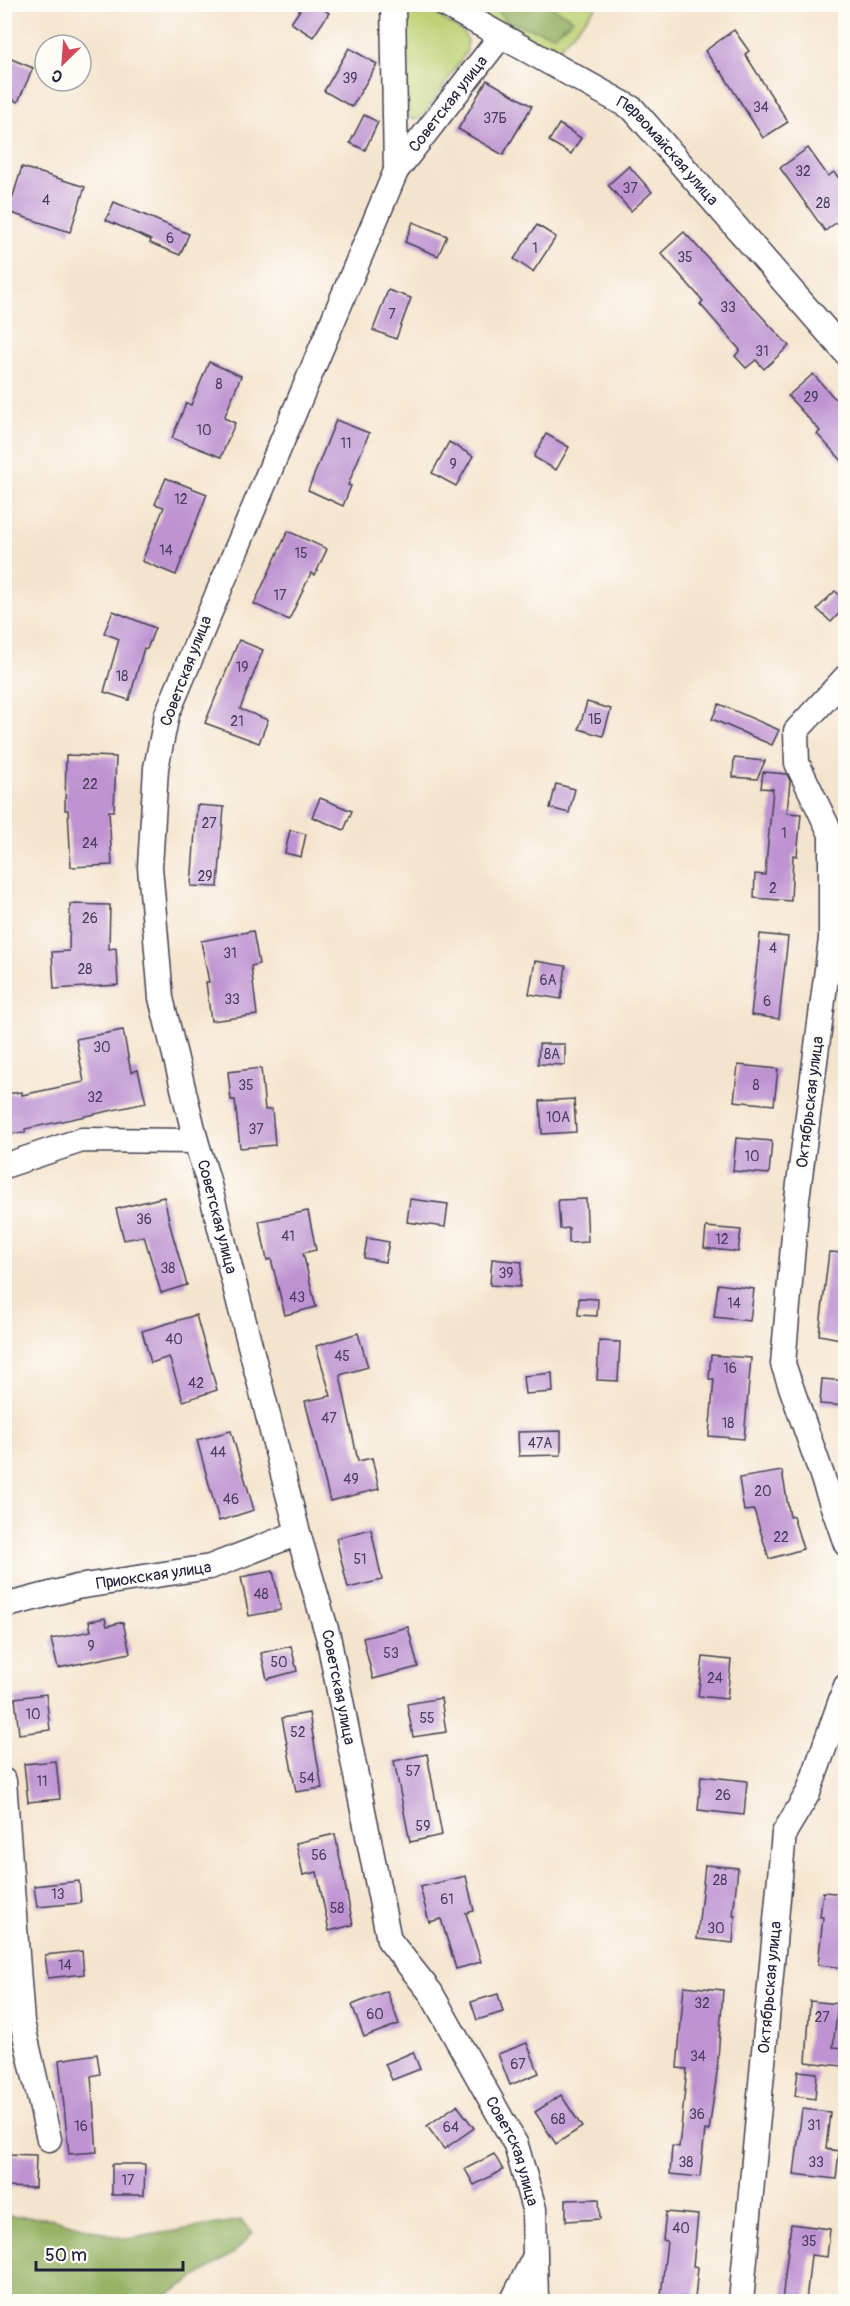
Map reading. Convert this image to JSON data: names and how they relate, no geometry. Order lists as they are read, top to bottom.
{
  "streets": {
    "street": [
      "Советская улица",
      "Первомайская улица",
      "Октябрьская улица",
      "Приокская улица"
    ]
  },
  "crossings": [
    ["Советская улица", "Первомайская улица"],
    ["Советская улица", "Приокская улица"]
  ],
  "house_numbers": [
    "39",
    "34",
    "37Б",
    "32",
    "37",
    "4",
    "28",
    "6",
    "1",
    "35",
    "33",
    "7",
    "31",
    "8",
    "29",
    "10",
    "11",
    "9",
    "12",
    "14",
    "15",
    "17",
    "19",
    "18",
    "1Б",
    "21",
    "22",
    "27",
    "1",
    "24",
    "29",
    "2",
    "26",
    "4",
    "31",
    "28",
    "6А",
    "33",
    "6",
    "30",
    "8А",
    "35",
    "8",
    "32",
    "10А",
    "37",
    "10",
    "36",
    "41",
    "12",
    "38",
    "39",
    "43",
    "14",
    "40",
    "45",
    "16",
    "42",
    "47",
    "18",
    "47А",
    "44",
    "49",
    "20",
    "46",
    "22",
    "51",
    "48",
    "9",
    "53",
    "50",
    "24",
    "10",
    "55",
    "52",
    "57",
    "54",
    "11",
    "26",
    "59",
    "56",
    "28",
    "13",
    "61",
    "58",
    "30",
    "14",
    "32",
    "60",
    "27",
    "34",
    "67",
    "36",
    "68",
    "31",
    "16",
    "64",
    "38",
    "33",
    "17",
    "40",
    "35"
  ],
  "scale_bar": "50 m",
  "north": "bottom left"
}
